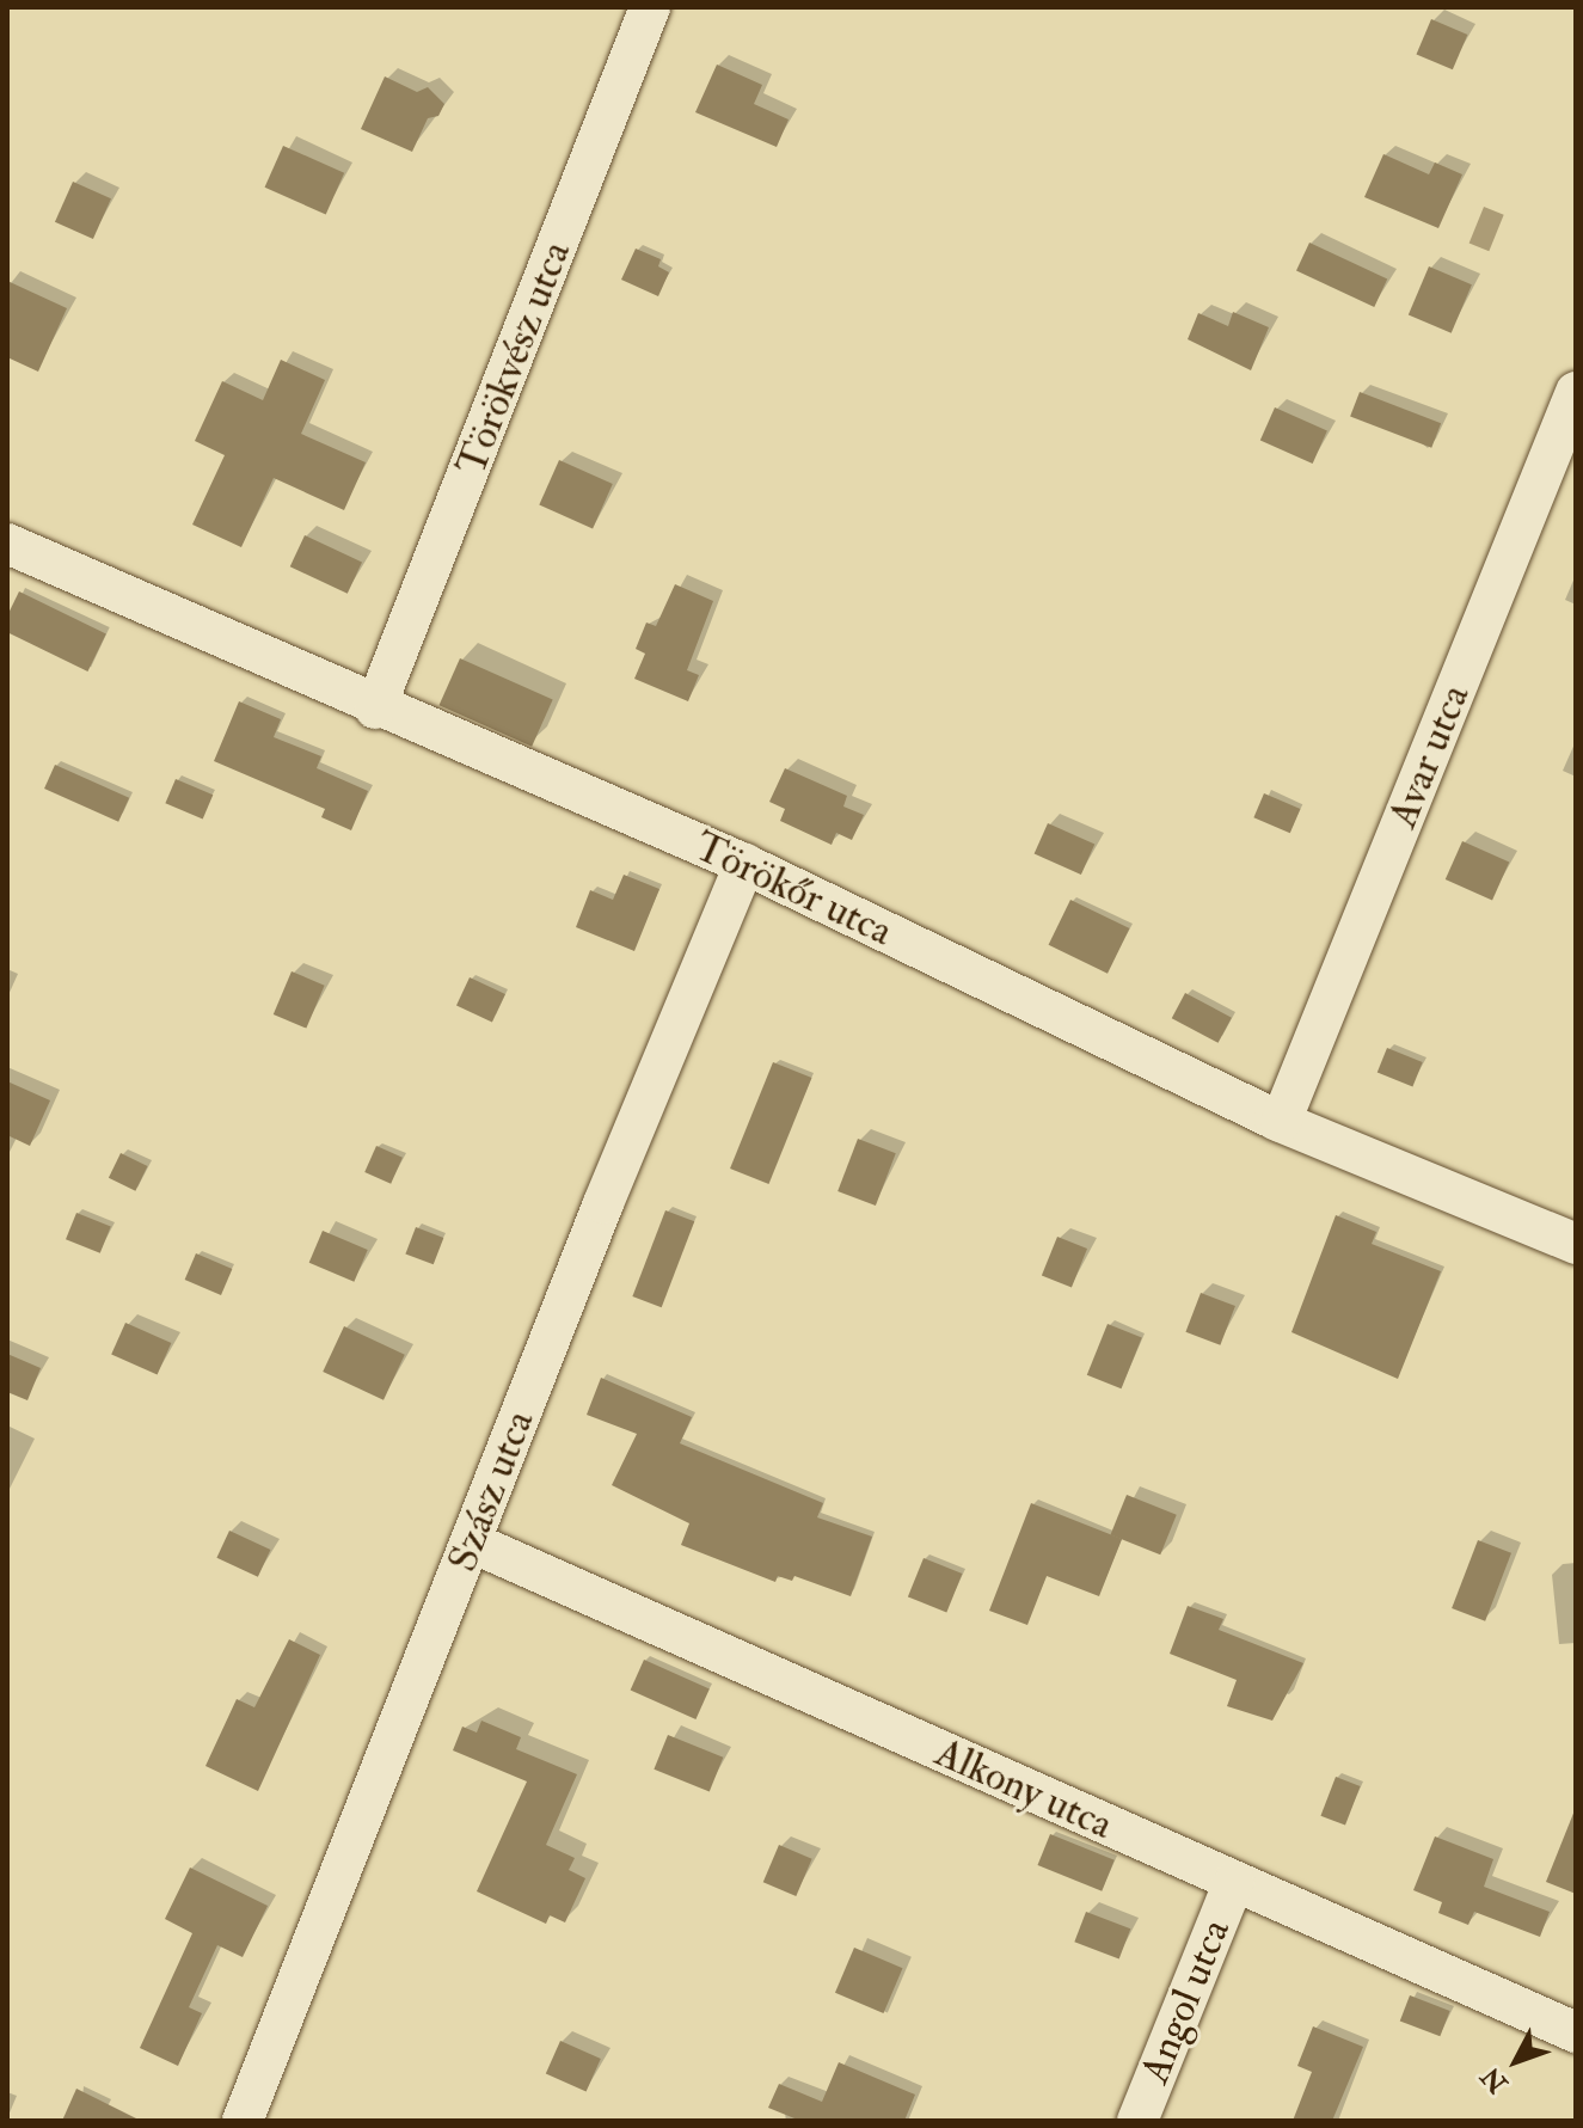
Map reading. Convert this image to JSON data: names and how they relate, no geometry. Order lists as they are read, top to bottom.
{
  "streets": {
    "street": [
      "Törökvész utca",
      "Avar utca",
      "Törökőr utca",
      "Szász utca",
      "Alkony utca",
      "Angol utca"
    ]
  },
  "crossings": [
    ["Törökvész utca", "Törökőr utca"],
    ["Avar utca", "Törökőr utca"],
    ["Törökőr utca", "Szász utca"],
    ["Szász utca", "Alkony utca"],
    ["Alkony utca", "Angol utca"]
  ],
  "north": "bottom left"
}
